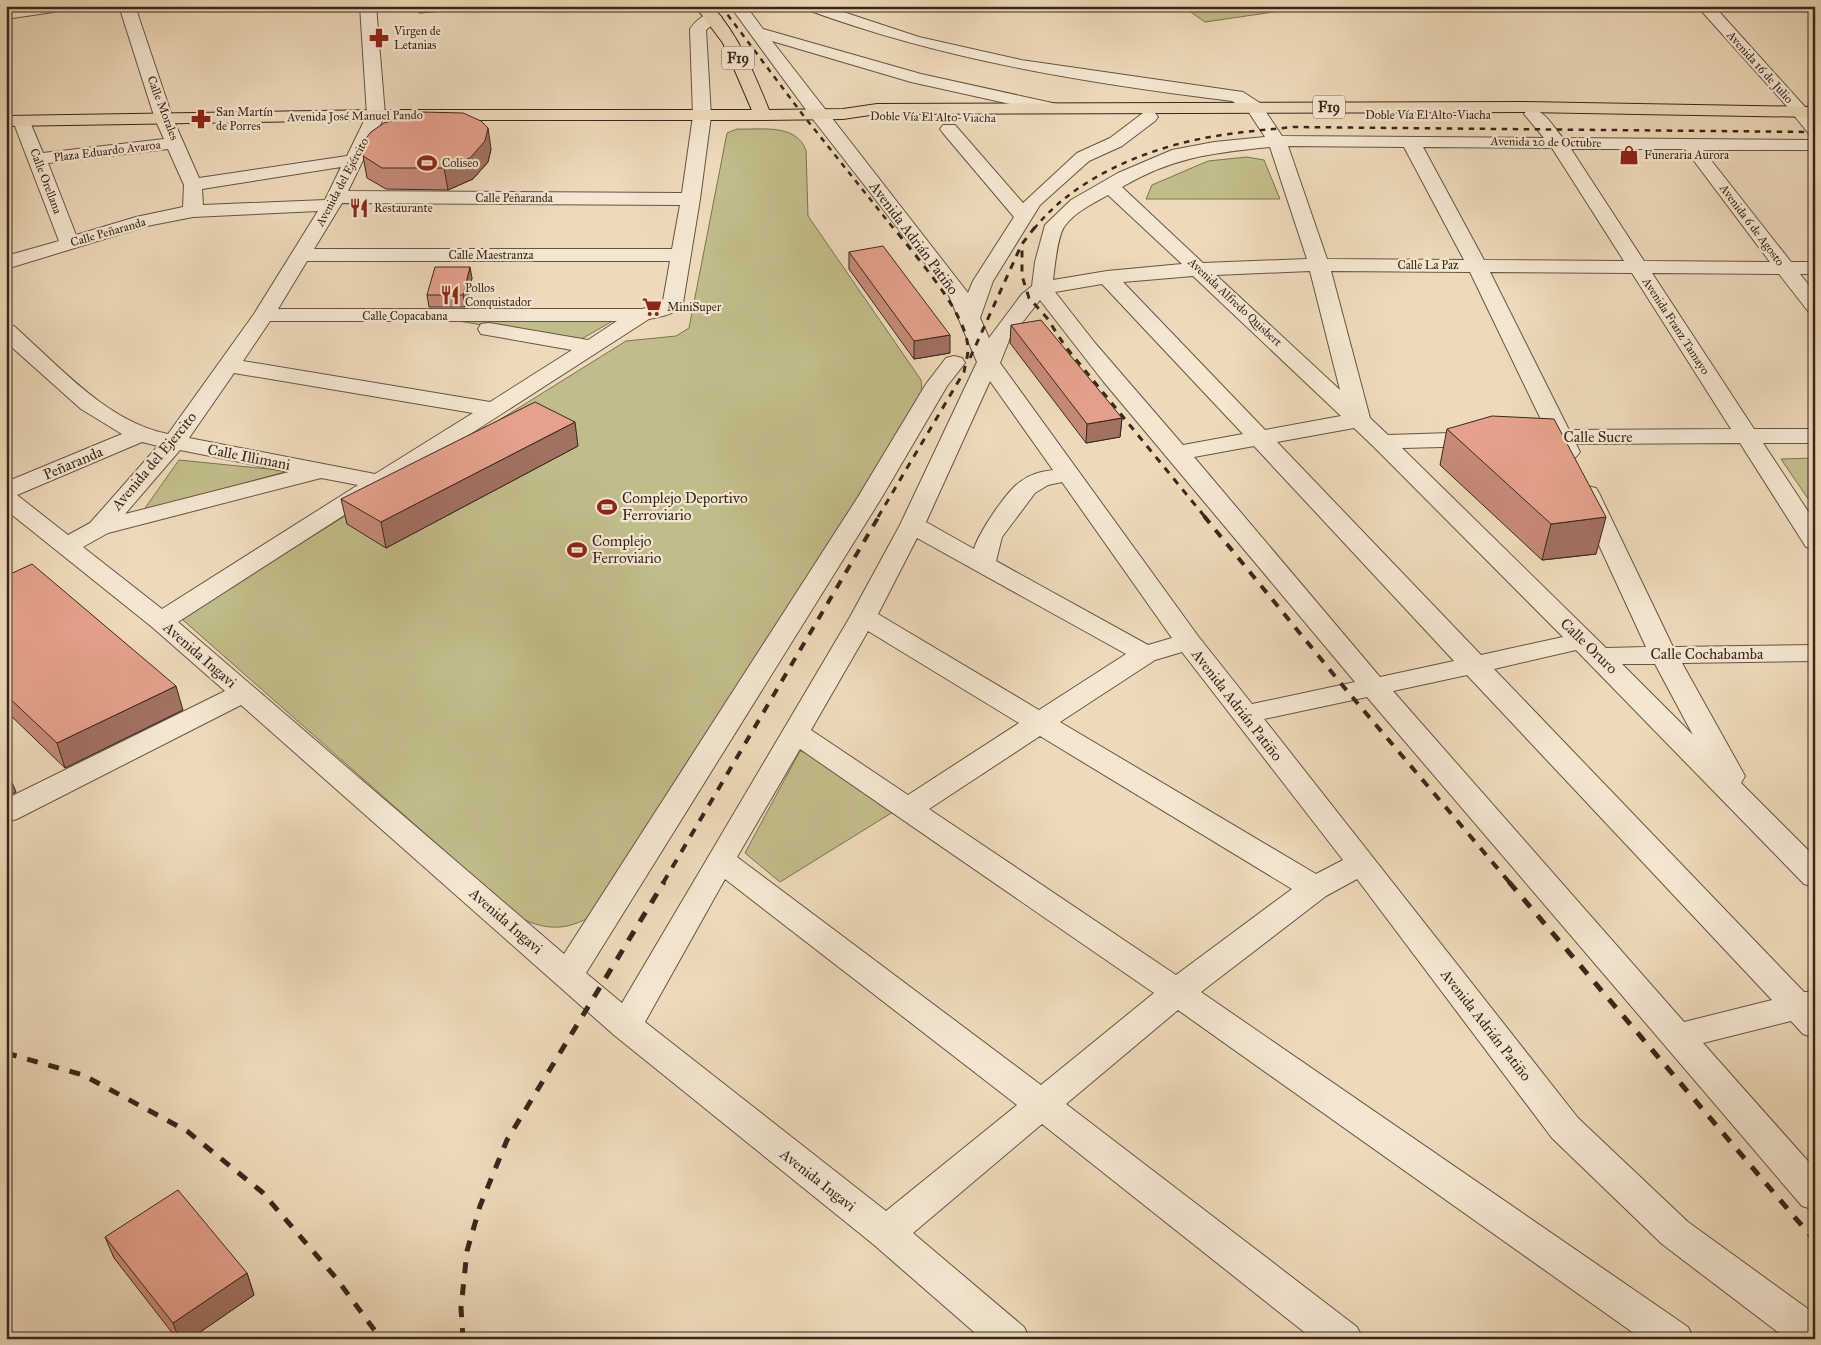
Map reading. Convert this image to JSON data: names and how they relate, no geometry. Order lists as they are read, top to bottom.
{
  "streets": {
    "main road": ["F19", "Doble Vía El Alto-Viacha", "Avenida José Manuel Pando"],
    "street": [
      "Avenida 16 de Julio",
      "Calle Morales",
      "Avenida 20 de Octubre",
      "Plaza Eduardo Avaroa",
      "Calle Orellana",
      "Avenida del Ejército",
      "Calle Peñaranda",
      "Avenida 6 de Agosto",
      "Avenida Adrián Patiño",
      "Calle Maestranza",
      "Calle La Paz",
      "Avenida Alfredo Quisbert",
      "Calle Copacabana",
      "Avenida Franz Tamayo",
      "Calle Sucre",
      "Calle Illimani",
      "Avenida del Ejercito",
      "Peñaranda",
      "Calle Oruro",
      "Calle Cochabamba",
      "Avenida Ingavi"
    ]
  },
  "crossings": [
    ["F19", "Doble Vía El Alto-Viacha"],
    ["F19", "Avenida José Manuel Pando"],
    ["F19", "Avenida Adrián Patiño"],
    ["Avenida 16 de Julio", "Doble Vía El Alto-Viacha"],
    ["Calle Morales", "Avenida José Manuel Pando"],
    ["Calle Morales", "Plaza Eduardo Avaroa"],
    ["Calle Morales", "Calle Peñaranda"],
    ["Doble Vía El Alto-Viacha", "Avenida Franz Tamayo"],
    ["Avenida José Manuel Pando", "Calle Orellana"],
    ["Avenida José Manuel Pando", "Avenida del Ejército"],
    ["Avenida 20 de Octubre", "Avenida 6 de Agosto"],
    ["Avenida 20 de Octubre", "Calle La Paz"],
    ["Avenida 20 de Octubre", "Avenida Alfredo Quisbert"],
    ["Avenida 20 de Octubre", "Avenida Franz Tamayo"],
    ["Plaza Eduardo Avaroa", "Calle Orellana"],
    ["Calle Orellana", "Calle Peñaranda"],
    ["Avenida del Ejército", "Calle Peñaranda"],
    ["Avenida del Ejército", "Calle Maestranza"],
    ["Avenida del Ejército", "Calle Copacabana"],
    ["Avenida del Ejército", "Avenida del Ejercito"],
    ["Avenida 6 de Agosto", "Calle La Paz"],
    ["Avenida Adrián Patiño", "Calle Cochabamba"],
    ["Calle Maestranza", "Calle Copacabana"],
    ["Calle La Paz", "Avenida Alfredo Quisbert"],
    ["Calle La Paz", "Avenida Franz Tamayo"],
    ["Avenida Alfredo Quisbert", "Calle Oruro"],
    ["Calle Copacabana", "Avenida del Ejercito"],
    ["Avenida Franz Tamayo", "Calle Sucre"],
    ["Calle Sucre", "Calle Oruro"],
    ["Calle Illimani", "Avenida del Ejercito"],
    ["Calle Illimani", "Peñaranda"],
    ["Avenida del Ejercito", "Avenida Ingavi"],
    ["Calle Oruro", "Calle Cochabamba"]
  ],
  "places": {
    "pharmacy": ["Virgen de Letanias", "San Martín de Porres"],
    "shop": ["Funeraria Aurora"],
    "sports": ["Coliseo", "Complejo Deportivo Ferroviario", "Complejo Ferroviario"],
    "restaurant": ["Restaurante", "Pollos Conquistador"],
    "supermarket": ["MiniSuper"]
  }
}
